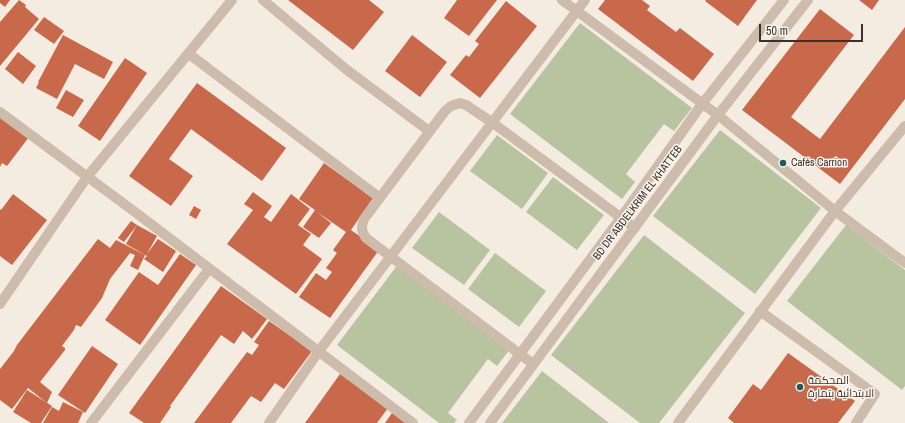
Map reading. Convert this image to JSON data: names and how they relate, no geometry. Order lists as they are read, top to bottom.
{
  "streets": {
    "street": ["BD DR ABDELKRIM EL KHATTEB"]
  },
  "places": ["Cafés Carrion", "المحكمة الابتدائية بتمارة"],
  "scale_bar": "50 m"
}
